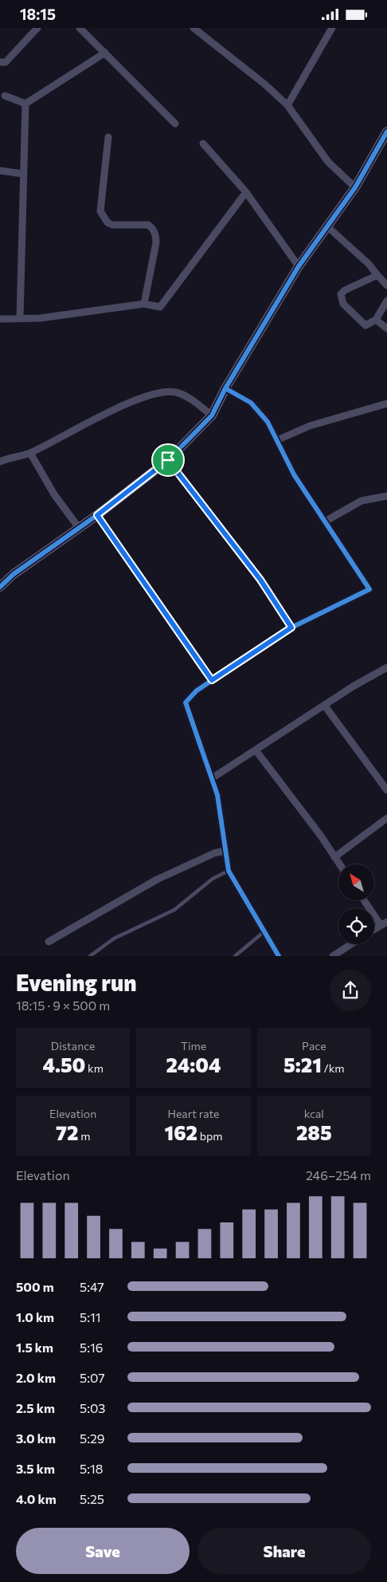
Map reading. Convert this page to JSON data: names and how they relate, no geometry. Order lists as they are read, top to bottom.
{
  "north": "top left",
  "page": {
    "status": "18:15",
    "heading": ["Evening run", "18:15 · 9 × 500 m"],
    "stats": [
      ["Distance", "4.50 km"],
      ["Time", "24:04"],
      ["Pace", "5:21 /km"],
      ["Elevation", "72 m"],
      ["Heart rate", "162 bpm"],
      ["kcal", "285"]
    ],
    "chart": ["Elevation", "246–254 m"],
    "list": [
      {
        "name": "500 m",
        "note": "5:47"
      },
      {
        "name": "1.0 km",
        "note": "5:11"
      },
      {
        "name": "1.5 km",
        "note": "5:16"
      },
      {
        "name": "2.0 km",
        "note": "5:07"
      },
      {
        "name": "2.5 km",
        "note": "5:03"
      },
      {
        "name": "3.0 km",
        "note": "5:29"
      },
      {
        "name": "3.5 km",
        "note": "5:18"
      },
      {
        "name": "4.0 km",
        "note": "5:25"
      }
    ],
    "buttons": ["Save", "Share"]
  }
}
